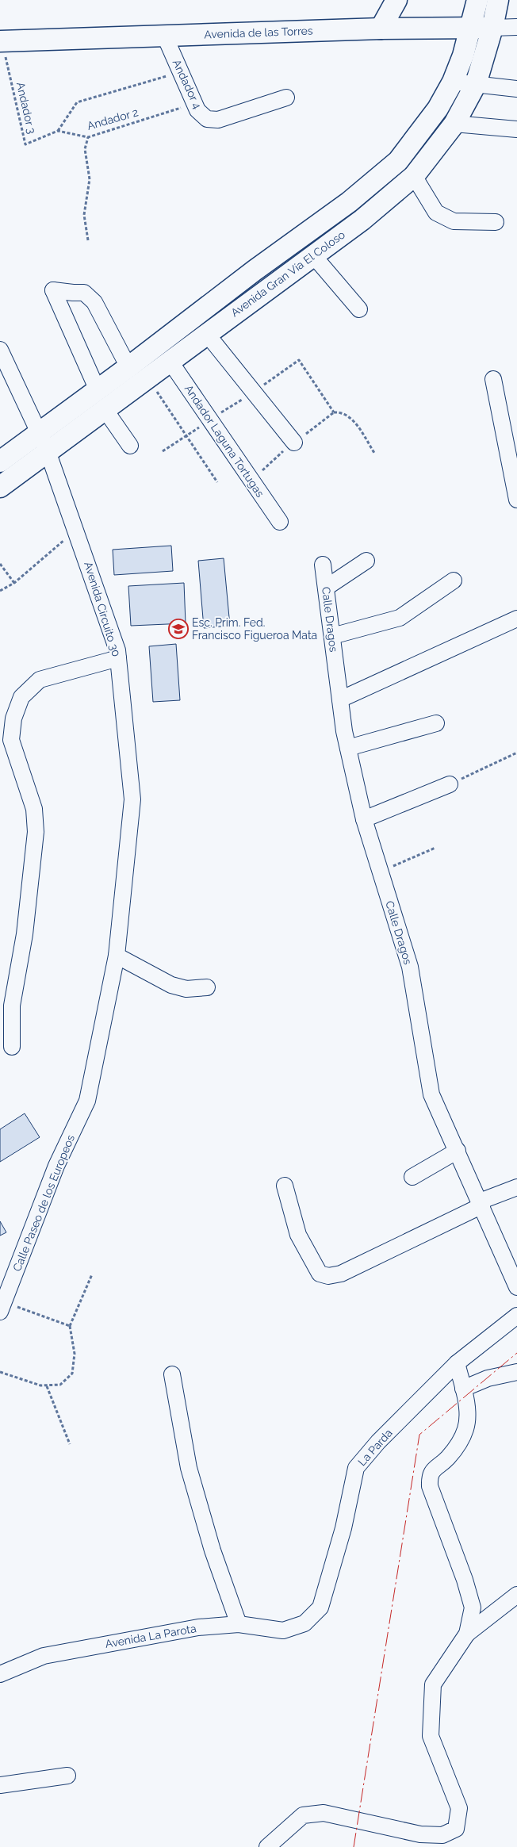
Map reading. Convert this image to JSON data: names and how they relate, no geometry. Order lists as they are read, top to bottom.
{
  "streets": {
    "main road": ["Avenida de las Torres", "Avenida Gran Vía El Coloso"],
    "street": [
      "Andador 4",
      "Andador Laguna Tortugas",
      "Avenida Circuito 30",
      "Calle Dragos",
      "Calle Paseo de los Europeos",
      "La Parda",
      "Avenida La Parota"
    ],
    "path": ["Andador 3", "Andador 2"]
  },
  "crossings": [
    ["Avenida de las Torres", "Andador 4"],
    ["Avenida de las Torres", "Andador 3"],
    ["Avenida de las Torres", "Avenida Gran Vía El Coloso"],
    ["Andador 4", "Andador 2"],
    ["Andador 3", "Andador 2"],
    ["Avenida Gran Vía El Coloso", "Andador Laguna Tortugas"],
    ["Avenida Gran Vía El Coloso", "Avenida Circuito 30"],
    ["Avenida Circuito 30", "Calle Paseo de los Europeos"],
    ["La Parda", "Avenida La Parota"]
  ],
  "places": {
    "school or university": ["Esc. Prim. Fed. Francisco Figueroa Mata"]
  }
}
